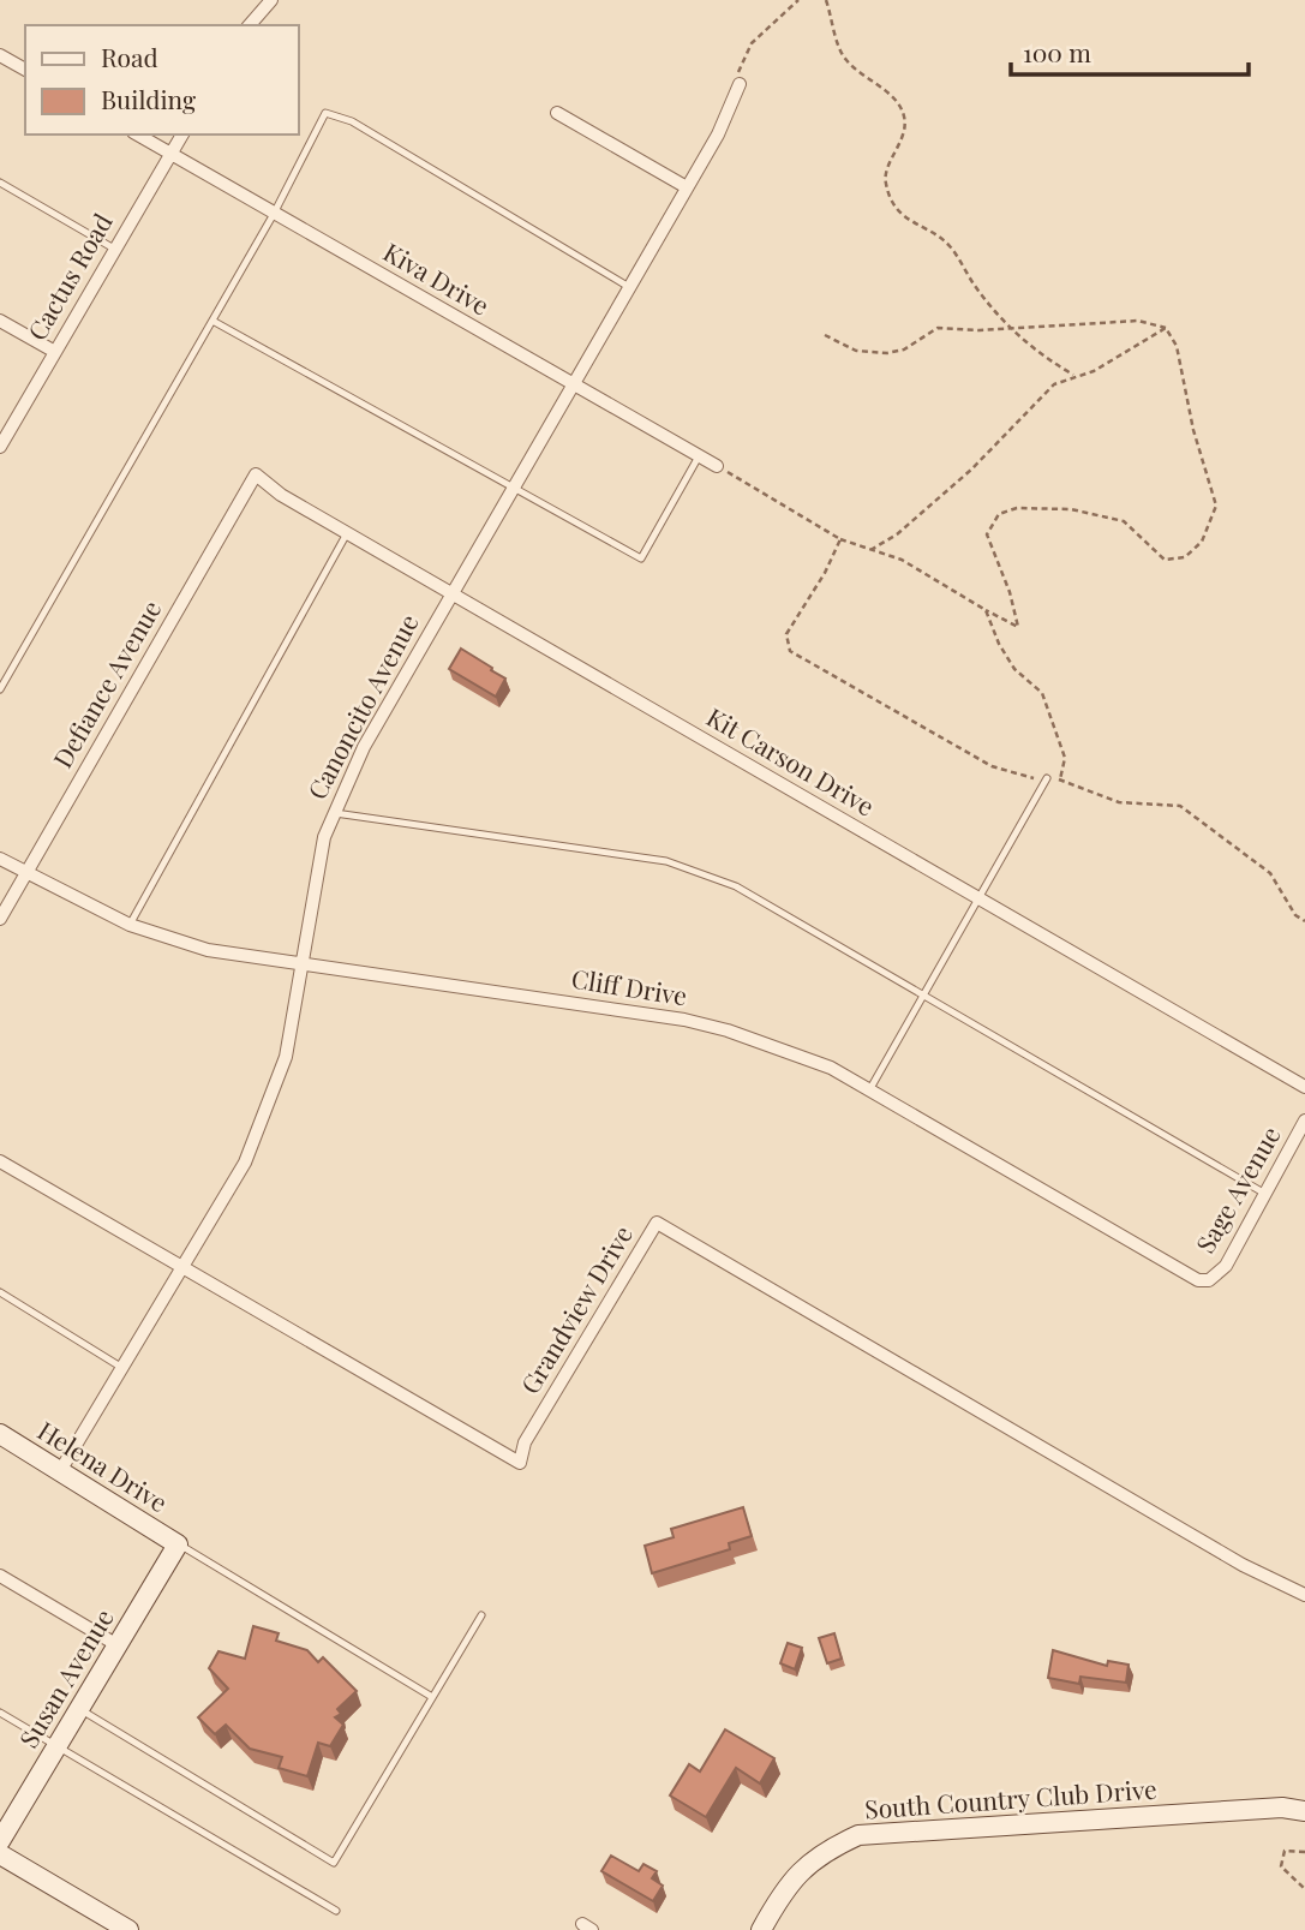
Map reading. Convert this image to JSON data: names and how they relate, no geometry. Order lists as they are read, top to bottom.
{
  "streets": {
    "main road": ["Helena Drive", "Susan Avenue", "South Country Club Drive"],
    "street": [
      "Cactus Road",
      "Kiva Drive",
      "Defiance Avenue",
      "Canoncito Avenue",
      "Kit Carson Drive",
      "Cliff Drive",
      "Sage Avenue",
      "Grandview Drive"
    ]
  },
  "crossings": [
    ["Cactus Road", "Kiva Drive"],
    ["Kiva Drive", "Canoncito Avenue"],
    ["Defiance Avenue", "Kit Carson Drive"],
    ["Defiance Avenue", "Cliff Drive"],
    ["Canoncito Avenue", "Kit Carson Drive"],
    ["Canoncito Avenue", "Cliff Drive"],
    ["Canoncito Avenue", "Grandview Drive"],
    ["Canoncito Avenue", "Helena Drive"],
    ["Cliff Drive", "Sage Avenue"],
    ["Helena Drive", "Susan Avenue"]
  ],
  "legend": ["Road", "Building"],
  "scale_bar": "100 m"
}
